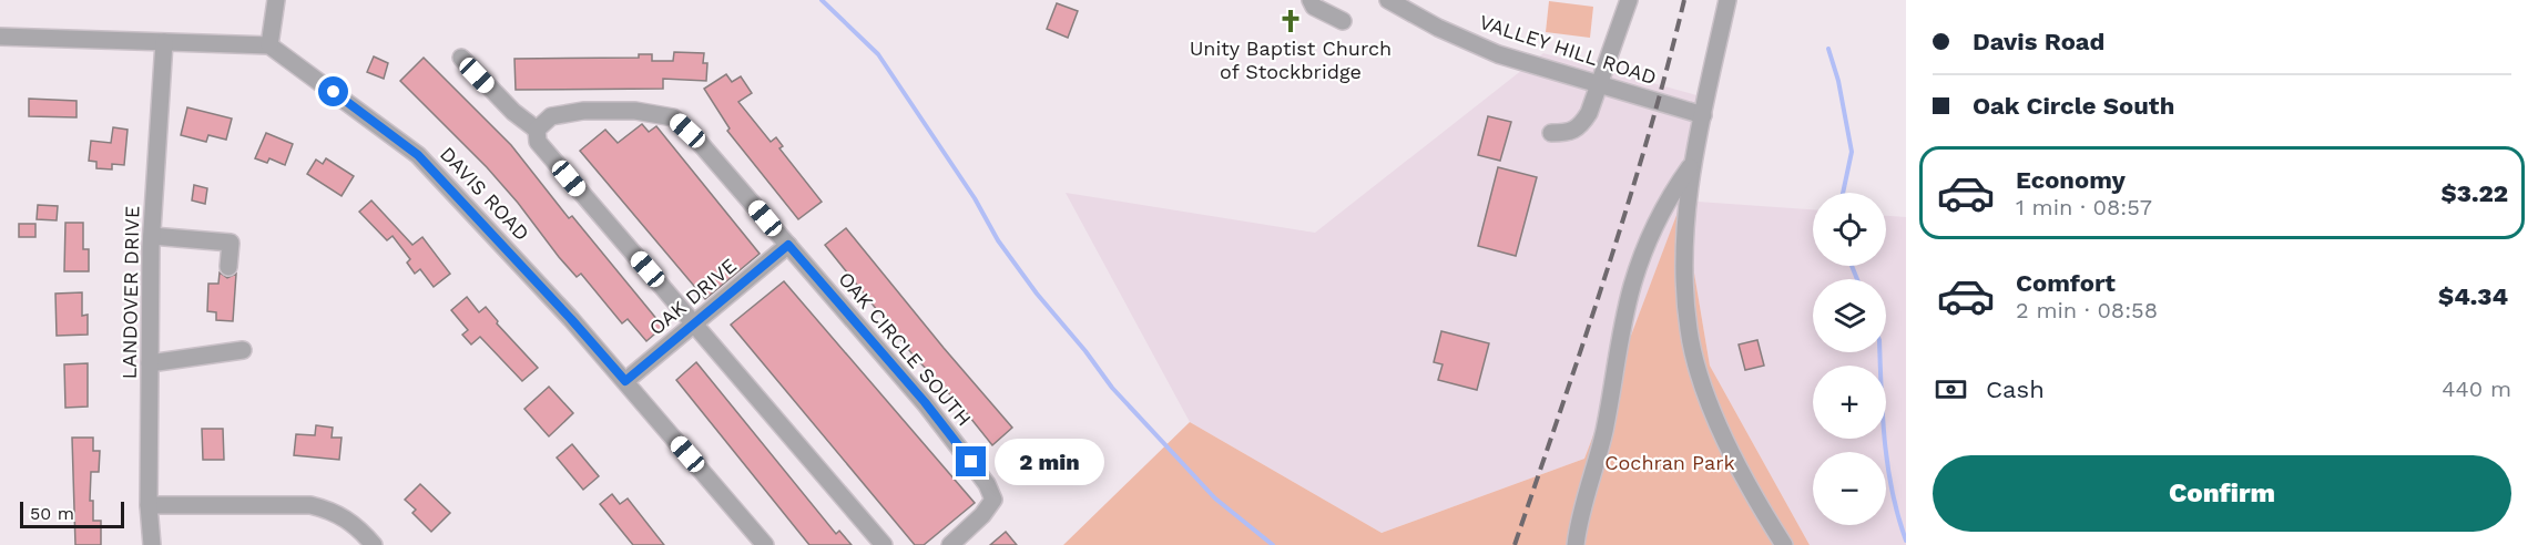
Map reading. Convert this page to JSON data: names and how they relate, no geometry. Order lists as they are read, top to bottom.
{
  "streets": {
    "street": [
      "VALLEY HILL ROAD",
      "DAVIS ROAD",
      "LANDOVER DRIVE",
      "OAK DRIVE",
      "OAK CIRCLE SOUTH"
    ]
  },
  "crossings": [
    ["DAVIS ROAD", "OAK DRIVE"],
    ["OAK DRIVE", "OAK CIRCLE SOUTH"]
  ],
  "parks": ["Cochran Park"],
  "places": {
    "church": ["Unity Baptist Church of Stockbridge"]
  },
  "scale_bar": "50 m",
  "page": {
    "banner": ["Davis Road", "Oak Circle South"],
    "list": [
      {
        "name": "Economy",
        "note": "1 min · 08:57",
        "value": "$3.22"
      },
      {
        "name": "Comfort",
        "note": "2 min · 08:58",
        "value": "$4.34"
      }
    ],
    "map_buttons": ["+", "−"],
    "pay": ["Cash", "440 m"],
    "bubble": "2 min",
    "buttons": "Confirm",
    "scale": "50 m"
  }
}
